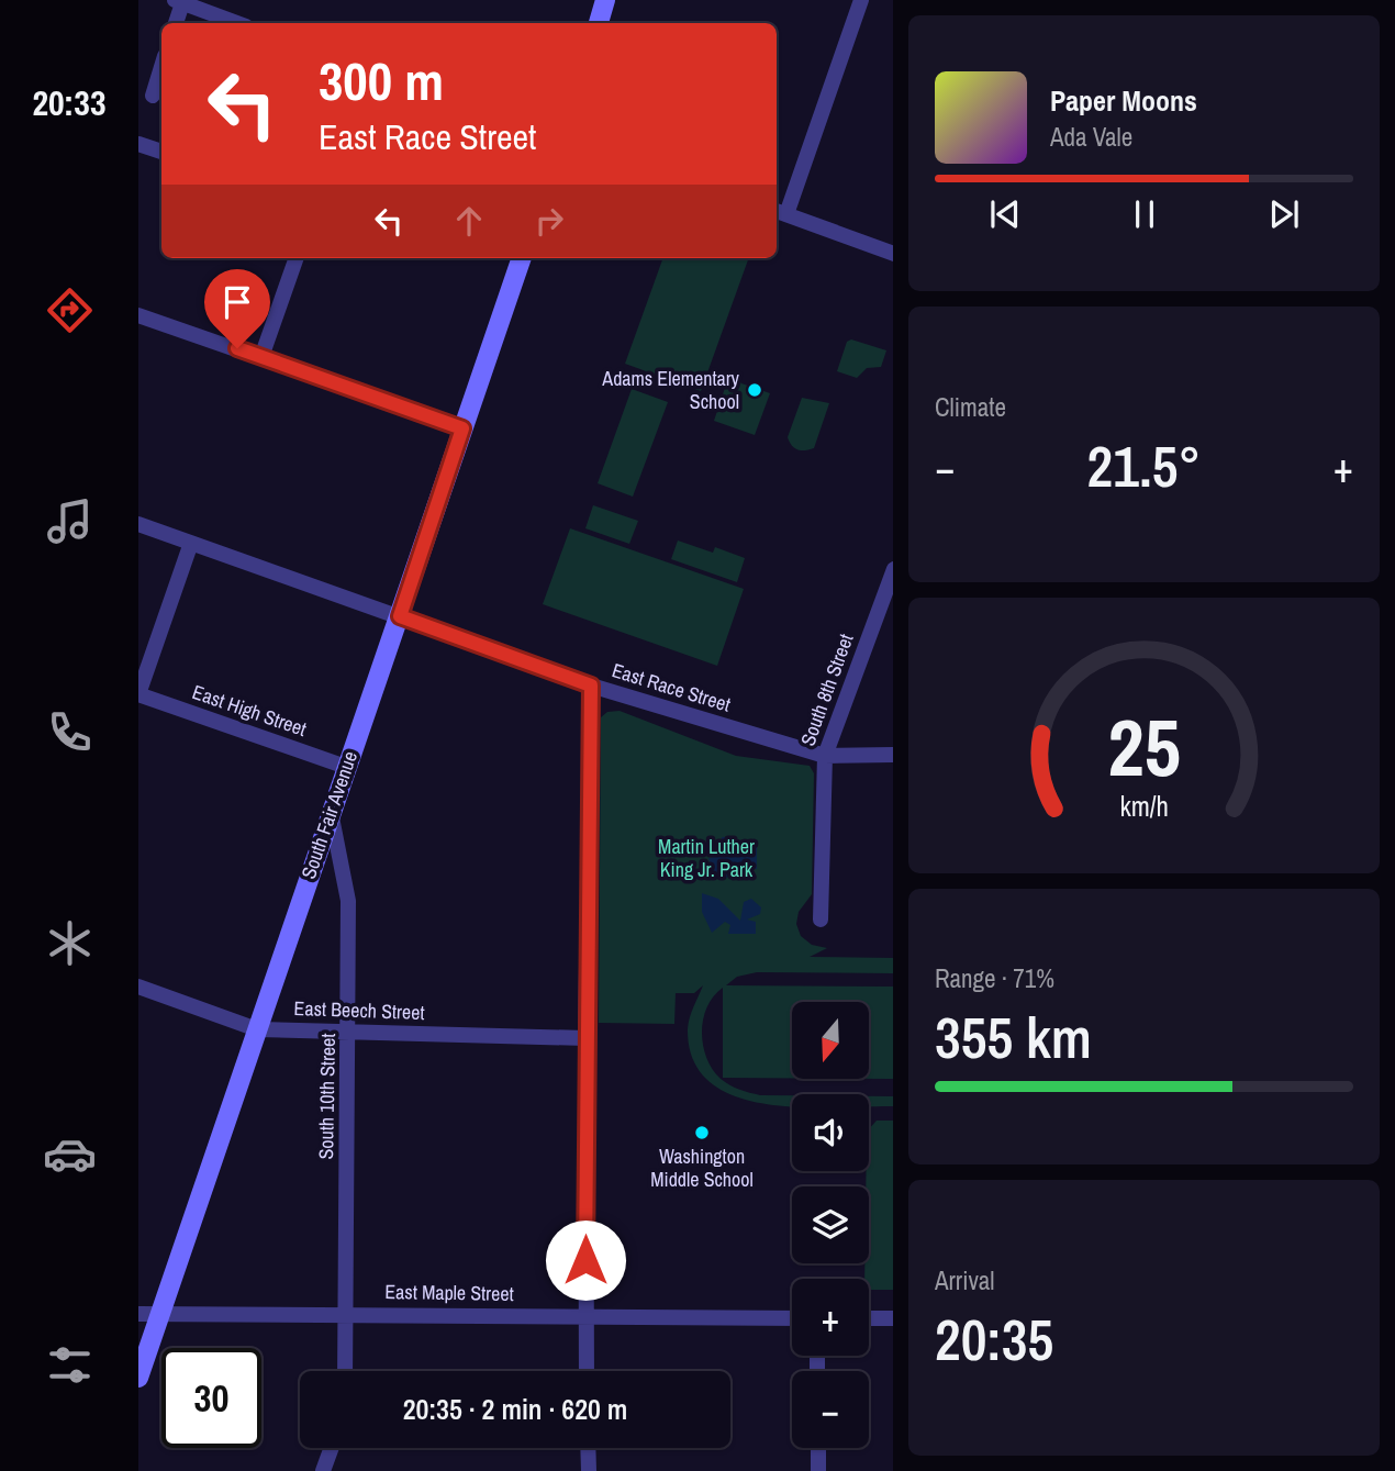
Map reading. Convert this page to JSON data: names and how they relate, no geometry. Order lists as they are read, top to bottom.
{
  "streets": {
    "street": [
      "East Race Street",
      "South 8th Street",
      "East High Street",
      "South Fair Avenue",
      "East Beech Street",
      "South 10th Street",
      "East Maple Street"
    ]
  },
  "crossings": [
    ["East Race Street", "South 8th Street"],
    ["East Race Street", "South Fair Avenue"],
    ["East High Street", "South Fair Avenue"],
    ["South Fair Avenue", "East Beech Street"],
    ["South Fair Avenue", "South 10th Street"],
    ["South Fair Avenue", "East Maple Street"],
    ["East Beech Street", "South 10th Street"],
    ["South 10th Street", "East Maple Street"]
  ],
  "parks": ["Martin Luther King Jr. Park"],
  "places": ["Adams Elementary School", "Washington Middle School"],
  "north": "bottom",
  "page": {
    "tabs": "20:33",
    "turn": ["300 m", "East Race Street"],
    "song": ["Paper Moons", "Ada Vale"],
    "tile": [
      "Climate",
      ["Range · 71%", "355 km"],
      ["Arrival", "20:35"]
    ],
    "heat": ["−", "21.5°", "+"],
    "map_buttons": ["+", "−"],
    "limit": "30",
    "trip": "20:35 · 2 min · 620 m",
    "gauge": ["25", "km/h"]
  }
}
